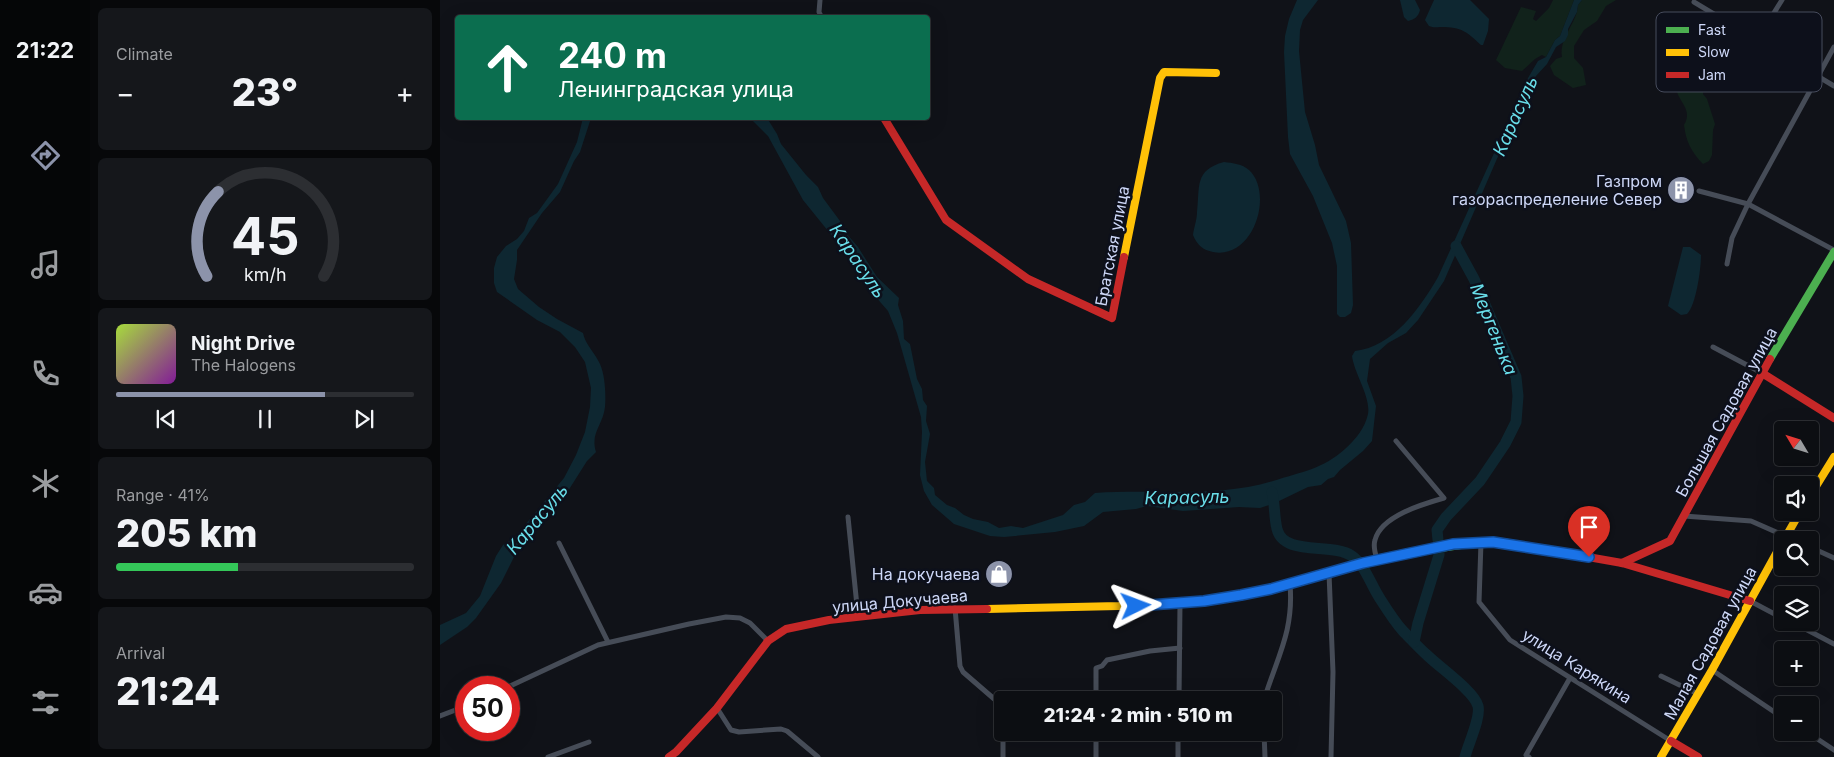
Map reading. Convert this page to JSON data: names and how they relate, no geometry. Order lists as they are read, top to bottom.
{
  "streets": {
    "main road": [
      "Братская улица",
      "Большая Садовая улица",
      "улица Докучаева",
      "Малая Садовая улица",
      "улица Карякина"
    ]
  },
  "crossings": [
    ["Большая Садовая улица", "улица Докучаева"],
    ["улица Докучаева", "Малая Садовая улица"],
    ["улица Докучаева", "улица Карякина"],
    ["Малая Садовая улица", "улица Карякина"]
  ],
  "water": ["Карасуль", "Мергенька"],
  "places": {
    "building": ["Газпром газораспределение Север"],
    "shop": ["На докучаева"]
  },
  "legend": ["Fast", "Slow", "Jam"],
  "north": "top left",
  "page": {
    "tabs": "21:22",
    "tile": [
      "Climate",
      ["Range · 41%", "205 km"],
      ["Arrival", "21:24"]
    ],
    "turn": ["240 m", "Ленинградская улица"],
    "heat": ["−", "23°", "+"],
    "song": ["Night Drive", "The Halogens"],
    "map_buttons": ["+", "−"],
    "limit": "50",
    "trip": "21:24 · 2 min · 510 m",
    "gauge": ["45", "km/h"]
  }
}
